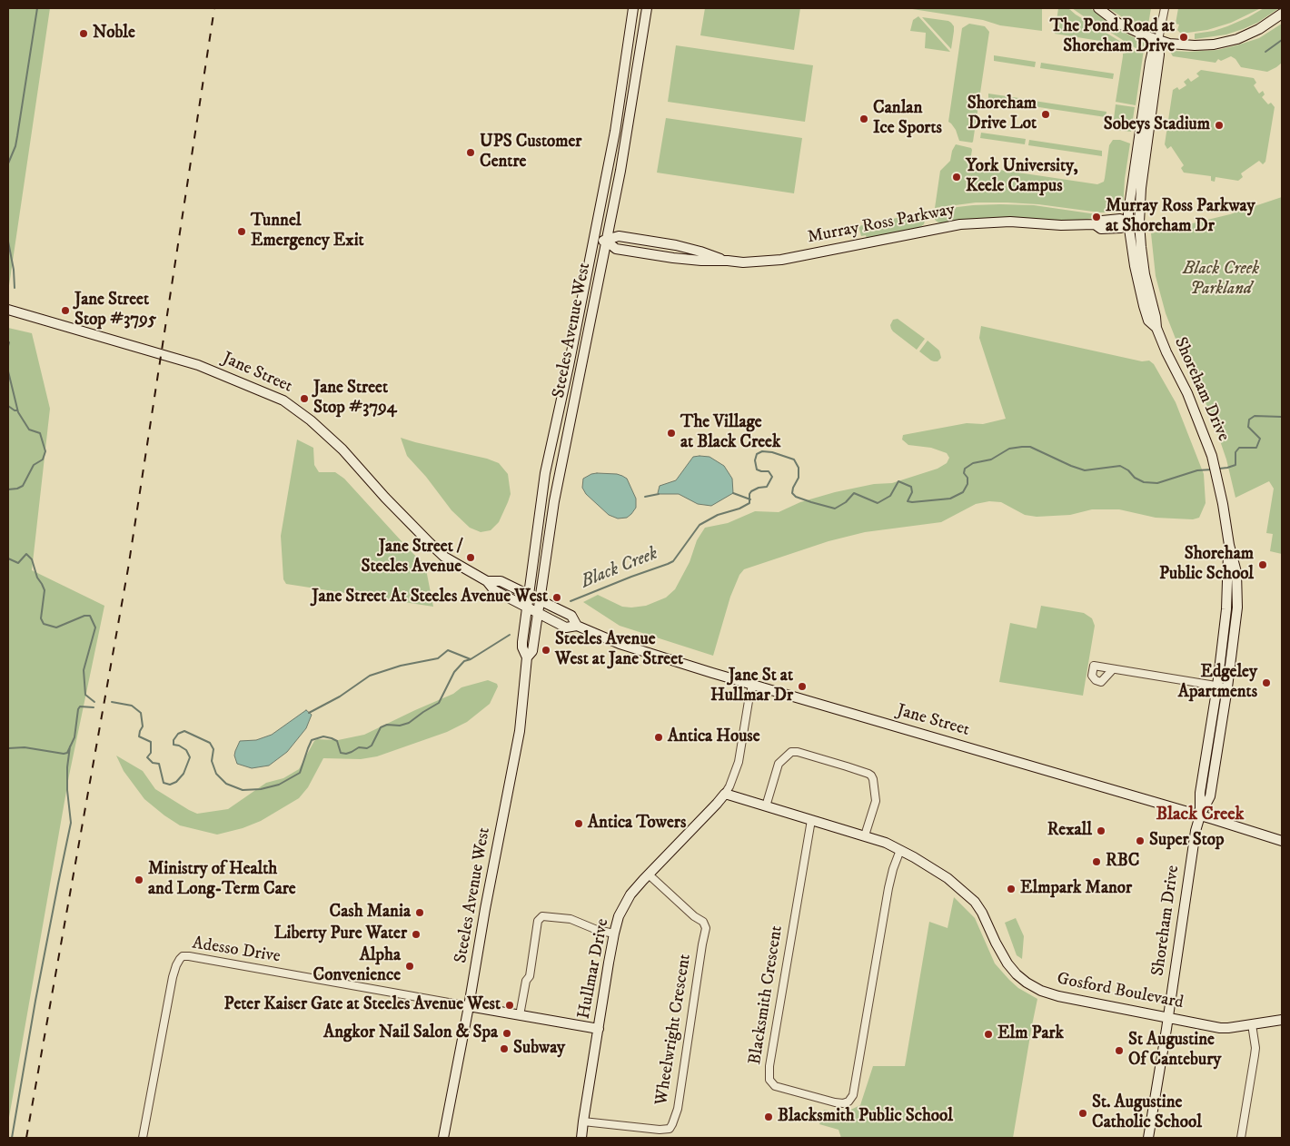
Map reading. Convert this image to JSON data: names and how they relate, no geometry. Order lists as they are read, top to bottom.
{
  "streets": {
    "street": [
      "Murray Ross Parkway",
      "Steeles Avenue West",
      "Jane Street",
      "Shoreham Drive",
      "Adesso Drive",
      "Hullmar Drive",
      "Gosford Boulevard",
      "Blacksmith Crescent",
      "Wheelwright Crescent"
    ]
  },
  "crossings": [
    ["Murray Ross Parkway", "Steeles Avenue West"],
    ["Murray Ross Parkway", "Shoreham Drive"],
    ["Steeles Avenue West", "Jane Street"],
    ["Steeles Avenue West", "Adesso Drive"],
    ["Jane Street", "Shoreham Drive"],
    ["Jane Street", "Hullmar Drive"],
    ["Shoreham Drive", "Gosford Boulevard"],
    ["Hullmar Drive", "Gosford Boulevard"],
    ["Hullmar Drive", "Wheelwright Crescent"],
    ["Gosford Boulevard", "Blacksmith Crescent"]
  ],
  "districts": ["Black Creek"],
  "water": ["Black Creek"],
  "parks": ["Black Creek Parkland"],
  "places": [
    "Noble",
    "The Pond Road at Shoreham Drive",
    "Shoreham Drive Lot",
    "Canlan Ice Sports",
    "Sobeys Stadium",
    "UPS Customer Centre",
    "York University, Keele Campus",
    "Murray Ross Parkway at Shoreham Dr",
    "Tunnel Emergency Exit",
    "Jane Street Stop #3795",
    "Jane Street Stop #3794",
    "The Village at Black Creek",
    "Jane Street / Steeles Avenue",
    "Shoreham Public School",
    "Jane Street At Steeles Avenue West",
    "Steeles Avenue West at Jane Street",
    "Edgeley Apartments",
    "Jane St at Hullmar Dr",
    "Antica House",
    "Antica Towers",
    "Rexall",
    "Super Stop",
    "RBC",
    "Ministry of Health and Long-Term Care",
    "Elmpark Manor",
    "Cash Mania",
    "Liberty Pure Water",
    "Alpha Convenience",
    "Peter Kaiser Gate at Steeles Avenue West",
    "Angkor Nail Salon & Spa",
    "Elm Park",
    "Subway",
    "St Augustine Of Cantebury",
    "St. Augustine Catholic School",
    "Blacksmith Public School"
  ]
}
